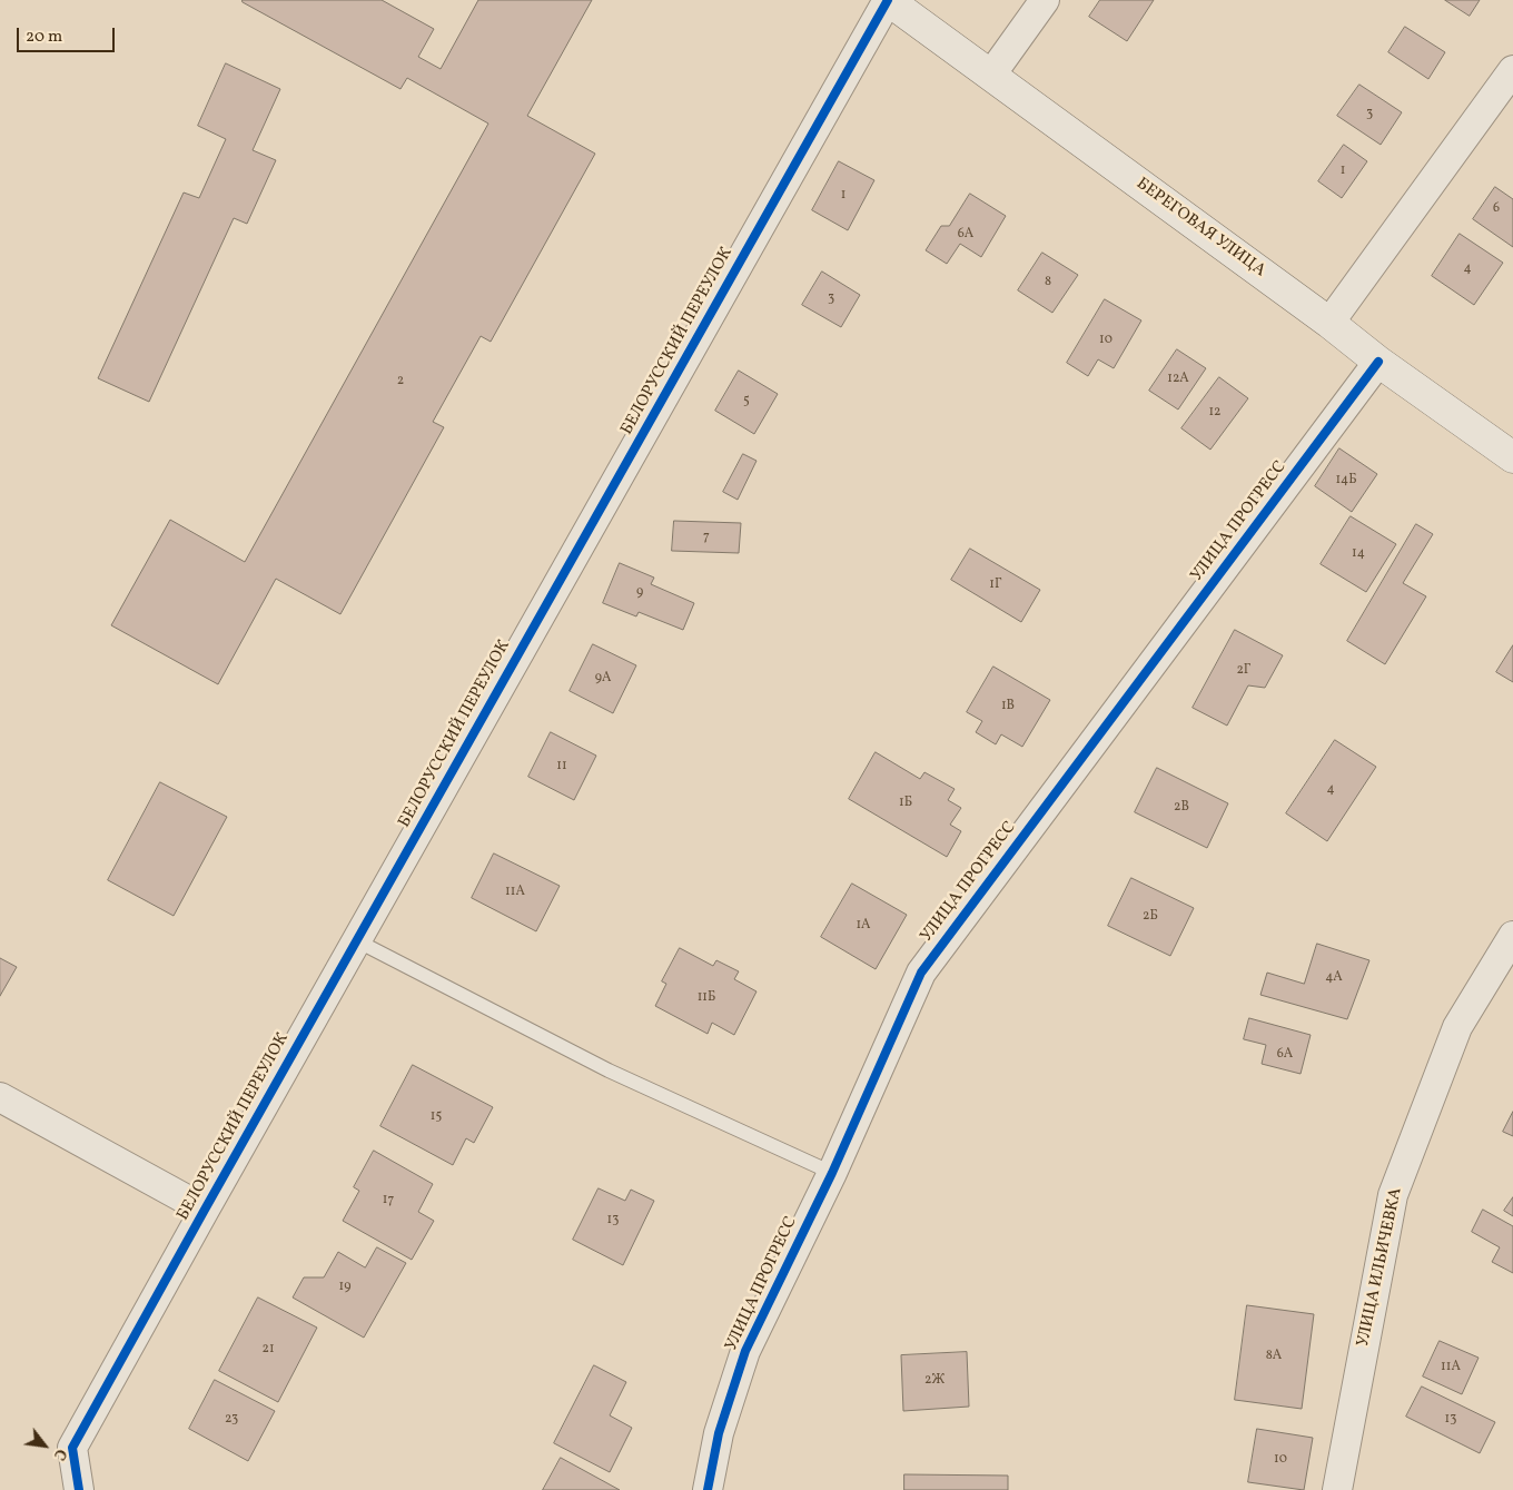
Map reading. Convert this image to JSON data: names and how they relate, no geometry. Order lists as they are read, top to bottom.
{
  "streets": {
    "main road": ["БЕРЕГОВАЯ УЛИЦА"],
    "street": ["БЕЛОРУССКИЙ ПЕРЕУЛОК", "УЛИЦА ПРОГРЕСС", "УЛИЦА ИЛЬИЧЕВКА"]
  },
  "crossings": [
    ["БЕРЕГОВАЯ УЛИЦА", "БЕЛОРУССКИЙ ПЕРЕУЛОК"],
    ["БЕРЕГОВАЯ УЛИЦА", "УЛИЦА ПРОГРЕСС"]
  ],
  "house_numbers": [
    "3",
    "1",
    "1",
    "6",
    "6А",
    "4",
    "8",
    "3",
    "10",
    "12А",
    "2",
    "5",
    "12",
    "14Б",
    "7",
    "14",
    "1Г",
    "9",
    "2Г",
    "9А",
    "1В",
    "11",
    "4",
    "1Б",
    "2В",
    "11А",
    "2Б",
    "1А",
    "4А",
    "11Б",
    "6А",
    "15",
    "17",
    "13",
    "19",
    "21",
    "8А",
    "11А",
    "2Ж",
    "23",
    "13",
    "10"
  ],
  "scale_bar": "20 m",
  "north": "bottom right"
}
